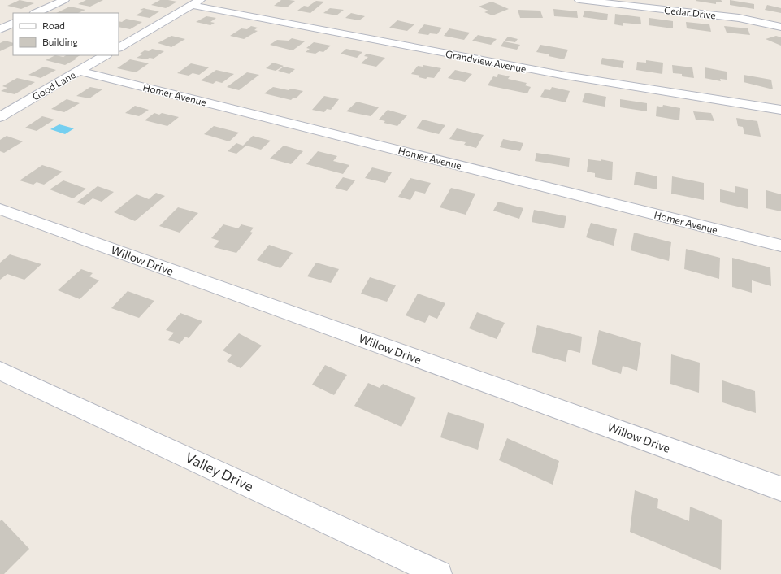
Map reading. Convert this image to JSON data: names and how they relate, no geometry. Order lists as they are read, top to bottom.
{
  "streets": {
    "street": [
      "Cedar Drive",
      "Grandview Avenue",
      "Good Lane",
      "Homer Avenue",
      "Willow Drive",
      "Valley Drive"
    ]
  },
  "crossings": [
    ["Good Lane", "Homer Avenue"]
  ],
  "legend": ["Road", "Building"]
}
